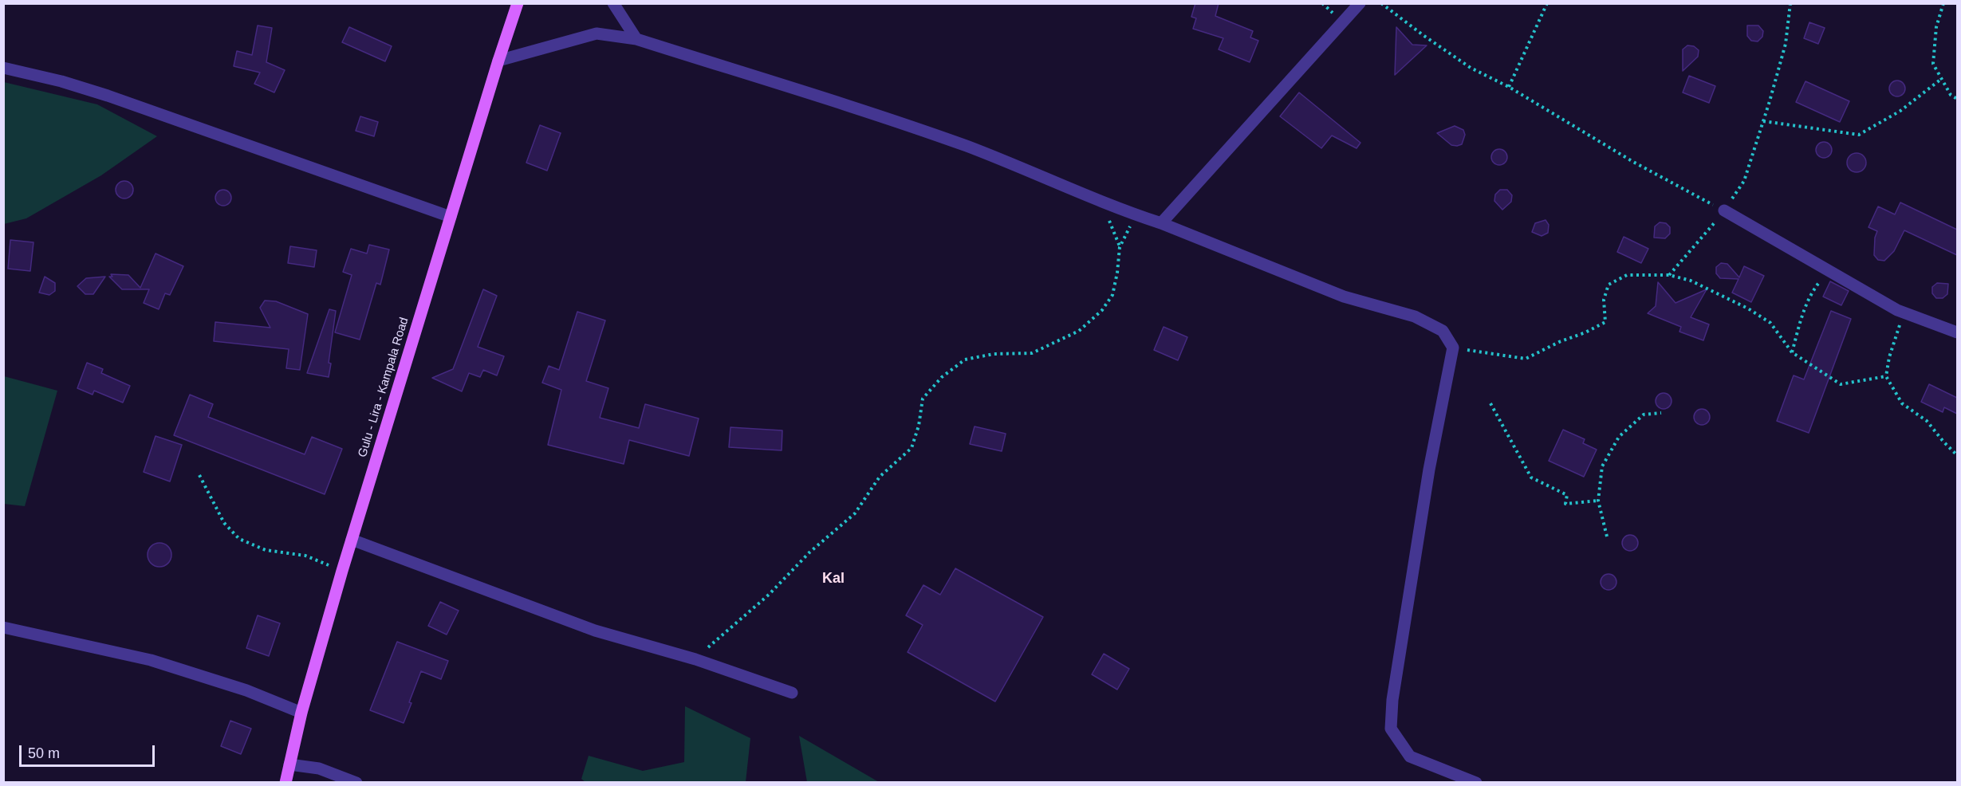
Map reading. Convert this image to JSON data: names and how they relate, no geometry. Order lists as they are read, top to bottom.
{
  "streets": {
    "main road": ["Gulu - Lira - Kampala Road"]
  },
  "districts": ["Kal"],
  "scale_bar": "50 m"
}
